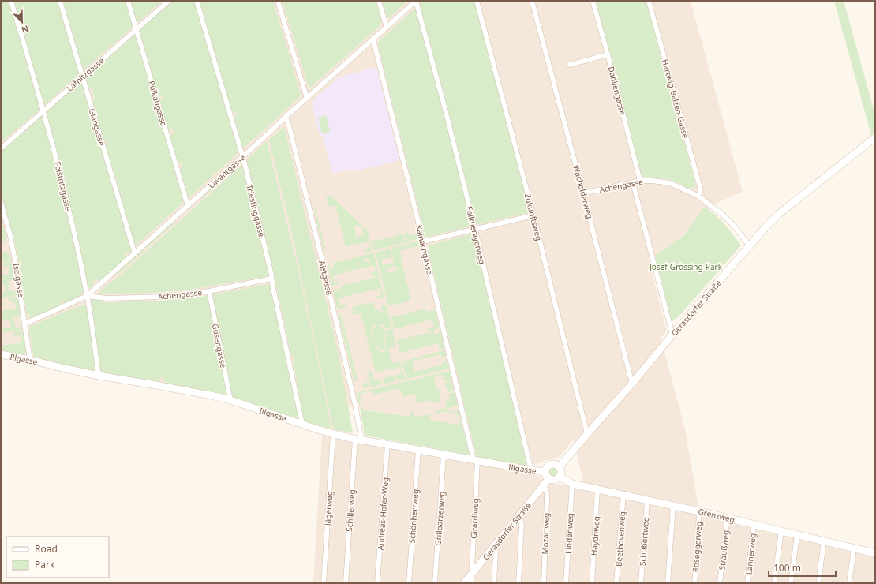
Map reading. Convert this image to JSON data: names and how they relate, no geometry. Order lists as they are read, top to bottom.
{
  "streets": {
    "street": [
      "Lafnitzgasse",
      "Dahliengasse",
      "Hartwig-Balzen-Gasse",
      "Pulkaugasse",
      "Glangasse",
      "Lavantgasse",
      "Achengasse",
      "Feistritzgasse",
      "Wacholderweg",
      "Triestinggasse",
      "Zukunftsweg",
      "Fallmerayerweg",
      "Kainachgasse",
      "Aistgasse",
      "Iselgasse",
      "Gerasdorfer Straße",
      "Gusengasse",
      "Illgasse",
      "Jägerweg",
      "Schillerweg",
      "Andreas-Hofer-Weg",
      "Grenzweg",
      "Schönherrweg",
      "Grillparzerweg",
      "Girardiweg",
      "Mozartweg",
      "Lindenweg",
      "Haydnweg",
      "Beethovenweg",
      "Schubertweg",
      "Roseggerweg",
      "Straußweg",
      "Lannerweg"
    ]
  },
  "crossings": [
    ["Lafnitzgasse", "Pulkaugasse"],
    ["Lafnitzgasse", "Glangasse"],
    ["Lafnitzgasse", "Feistritzgasse"],
    ["Dahliengasse", "Achengasse"],
    ["Hartwig-Balzen-Gasse", "Achengasse"],
    ["Pulkaugasse", "Lavantgasse"],
    ["Glangasse", "Lavantgasse"],
    ["Lavantgasse", "Achengasse"],
    ["Lavantgasse", "Feistritzgasse"],
    ["Lavantgasse", "Triestinggasse"],
    ["Lavantgasse", "Fallmerayerweg"],
    ["Lavantgasse", "Kainachgasse"],
    ["Lavantgasse", "Aistgasse"],
    ["Lavantgasse", "Iselgasse"],
    ["Achengasse", "Feistritzgasse"],
    ["Achengasse", "Wacholderweg"],
    ["Achengasse", "Triestinggasse"],
    ["Achengasse", "Gerasdorfer Straße"],
    ["Achengasse", "Gusengasse"],
    ["Feistritzgasse", "Illgasse"],
    ["Wacholderweg", "Gerasdorfer Straße"],
    ["Triestinggasse", "Illgasse"],
    ["Zukunftsweg", "Gerasdorfer Straße"],
    ["Fallmerayerweg", "Illgasse"],
    ["Kainachgasse", "Illgasse"],
    ["Kainachgasse", "Girardiweg"],
    ["Aistgasse", "Illgasse"],
    ["Aistgasse", "Schillerweg"],
    ["Iselgasse", "Illgasse"],
    ["Gerasdorfer Straße", "Illgasse"],
    ["Gerasdorfer Straße", "Grenzweg"],
    ["Gerasdorfer Straße", "Girardiweg"],
    ["Gerasdorfer Straße", "Mozartweg"],
    ["Gusengasse", "Illgasse"],
    ["Illgasse", "Jägerweg"],
    ["Illgasse", "Schillerweg"],
    ["Illgasse", "Andreas-Hofer-Weg"],
    ["Illgasse", "Grenzweg"],
    ["Illgasse", "Schönherrweg"],
    ["Illgasse", "Grillparzerweg"],
    ["Illgasse", "Girardiweg"],
    ["Grenzweg", "Lindenweg"],
    ["Grenzweg", "Haydnweg"],
    ["Grenzweg", "Beethovenweg"],
    ["Grenzweg", "Schubertweg"],
    ["Grenzweg", "Roseggerweg"],
    ["Grenzweg", "Straußweg"],
    ["Grenzweg", "Lannerweg"]
  ],
  "parks": ["Josef-Grössing-Park"],
  "legend": ["Road", "Park"],
  "scale_bar": "100 m",
  "north": "bottom right"
}
